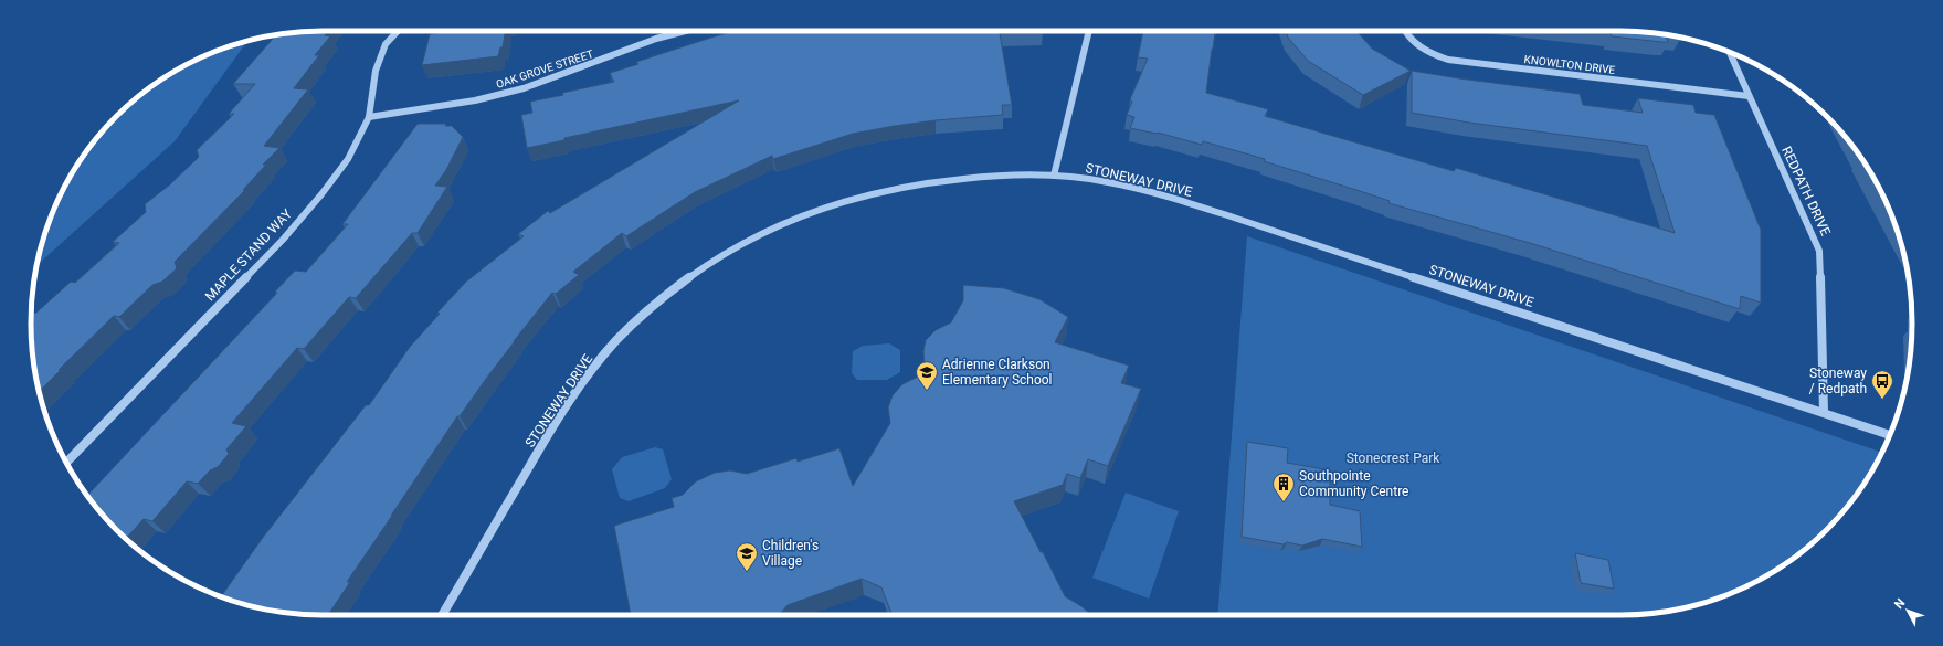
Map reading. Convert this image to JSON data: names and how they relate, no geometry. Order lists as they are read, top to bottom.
{
  "streets": {
    "street": [
      "KNOWLTON DRIVE",
      "OAK GROVE STREET",
      "STONEWAY DRIVE",
      "REDPATH DRIVE",
      "MAPLE STAND WAY"
    ]
  },
  "crossings": [
    ["KNOWLTON DRIVE", "REDPATH DRIVE"],
    ["OAK GROVE STREET", "MAPLE STAND WAY"],
    ["STONEWAY DRIVE", "REDPATH DRIVE"]
  ],
  "parks": ["Stonecrest Park"],
  "places": {
    "school or university": ["Adrienne Clarkson Elementary School", "Children's Village"],
    "bus stop": ["Stoneway / Redpath"],
    "building": ["Southpointe Community Centre"]
  },
  "north": "top left"
}
